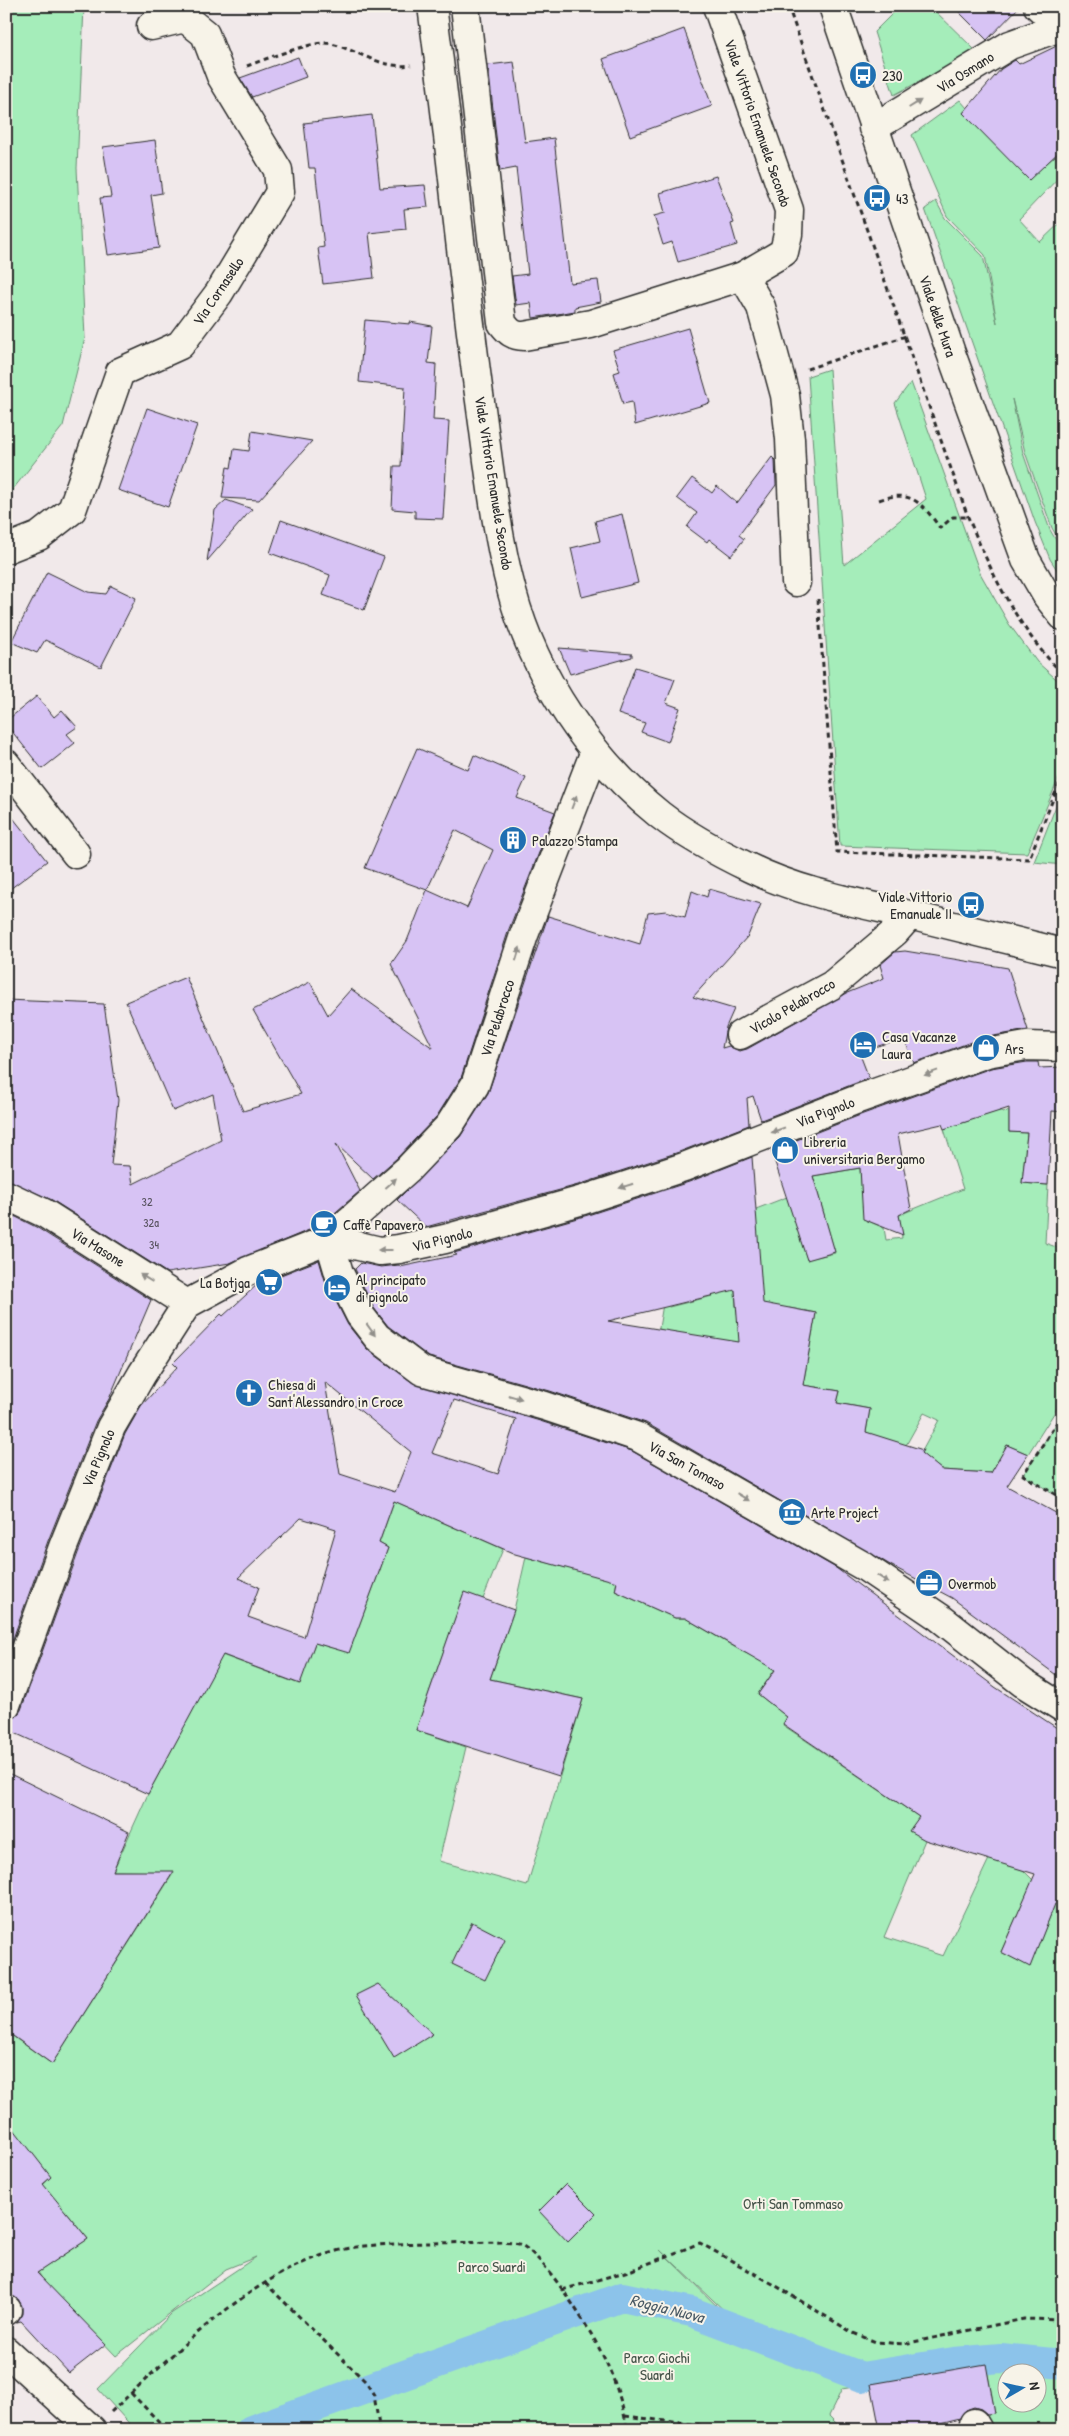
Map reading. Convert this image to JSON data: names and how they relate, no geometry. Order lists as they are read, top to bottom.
{
  "streets": {
    "street": [
      "Via Osmano",
      "Viale Vittorio Emanuele Secondo",
      "Via Cornasello",
      "Viale delle Mura",
      "Vicolo Pelabrocco",
      "Via Pelabrocco",
      "Via Pignolo",
      "Via Masone",
      "Via San Tomaso"
    ]
  },
  "crossings": [
    ["Via Osmano", "Viale delle Mura"],
    ["Viale Vittorio Emanuele Secondo", "Vicolo Pelabrocco"],
    ["Viale Vittorio Emanuele Secondo", "Via Pelabrocco"],
    ["Via Pelabrocco", "Via Pignolo"],
    ["Via Pelabrocco", "Via San Tomaso"],
    ["Via Pignolo", "Via Masone"],
    ["Via Pignolo", "Via San Tomaso"]
  ],
  "one_way": [
    "Via Osmano",
    "Via Pelabrocco",
    "Via Pignolo",
    "Via Masone",
    "Via San Tomaso"
  ],
  "water": ["Roggia Nuova"],
  "parks": ["Orti San Tommaso", "Parco Suardi", "Parco Giochi Suardi"],
  "places": {
    "bus stop": ["230", "43", "Viale Vittorio Emanuale II"],
    "building": ["Palazzo Stampa"],
    "hotel": ["Casa Vacanze Laura", "Al principato di pignolo"],
    "shop": ["Ars", "Libreria universitaria Bergamo"],
    "cafe": ["Caffè Papavero"],
    "supermarket": ["La Botjga"],
    "church": ["Chiesa di Sant'Alessandro in Croce"],
    "museum": ["Arte Project"],
    "office": ["Overmob"]
  },
  "house_numbers": ["32", "32a", "34"],
  "north": "right"
}
